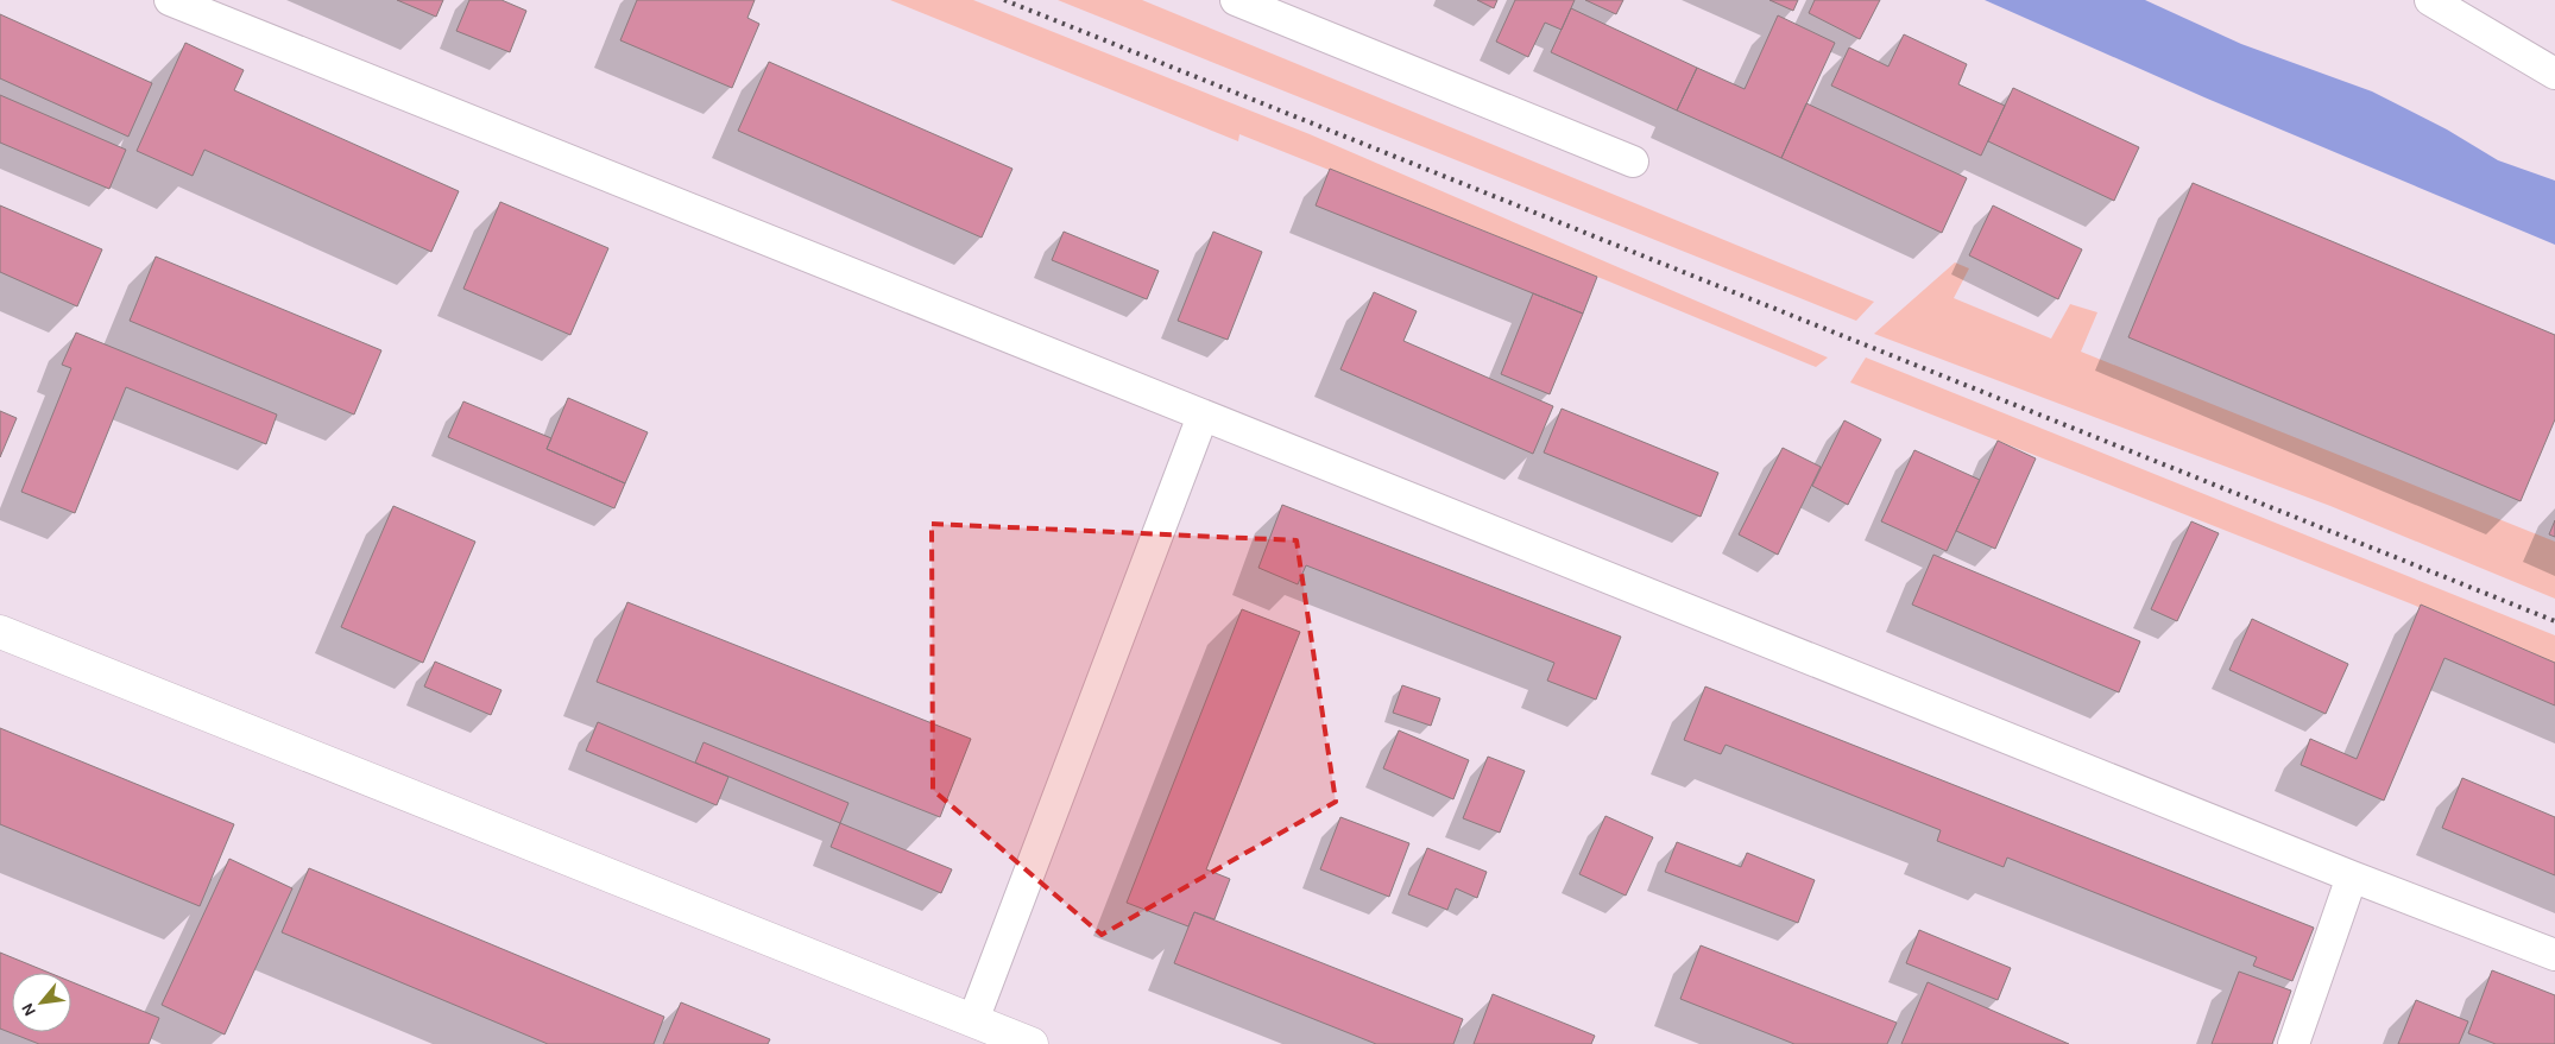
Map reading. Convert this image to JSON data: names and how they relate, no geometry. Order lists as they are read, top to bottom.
{
  "north": "bottom left"
}
